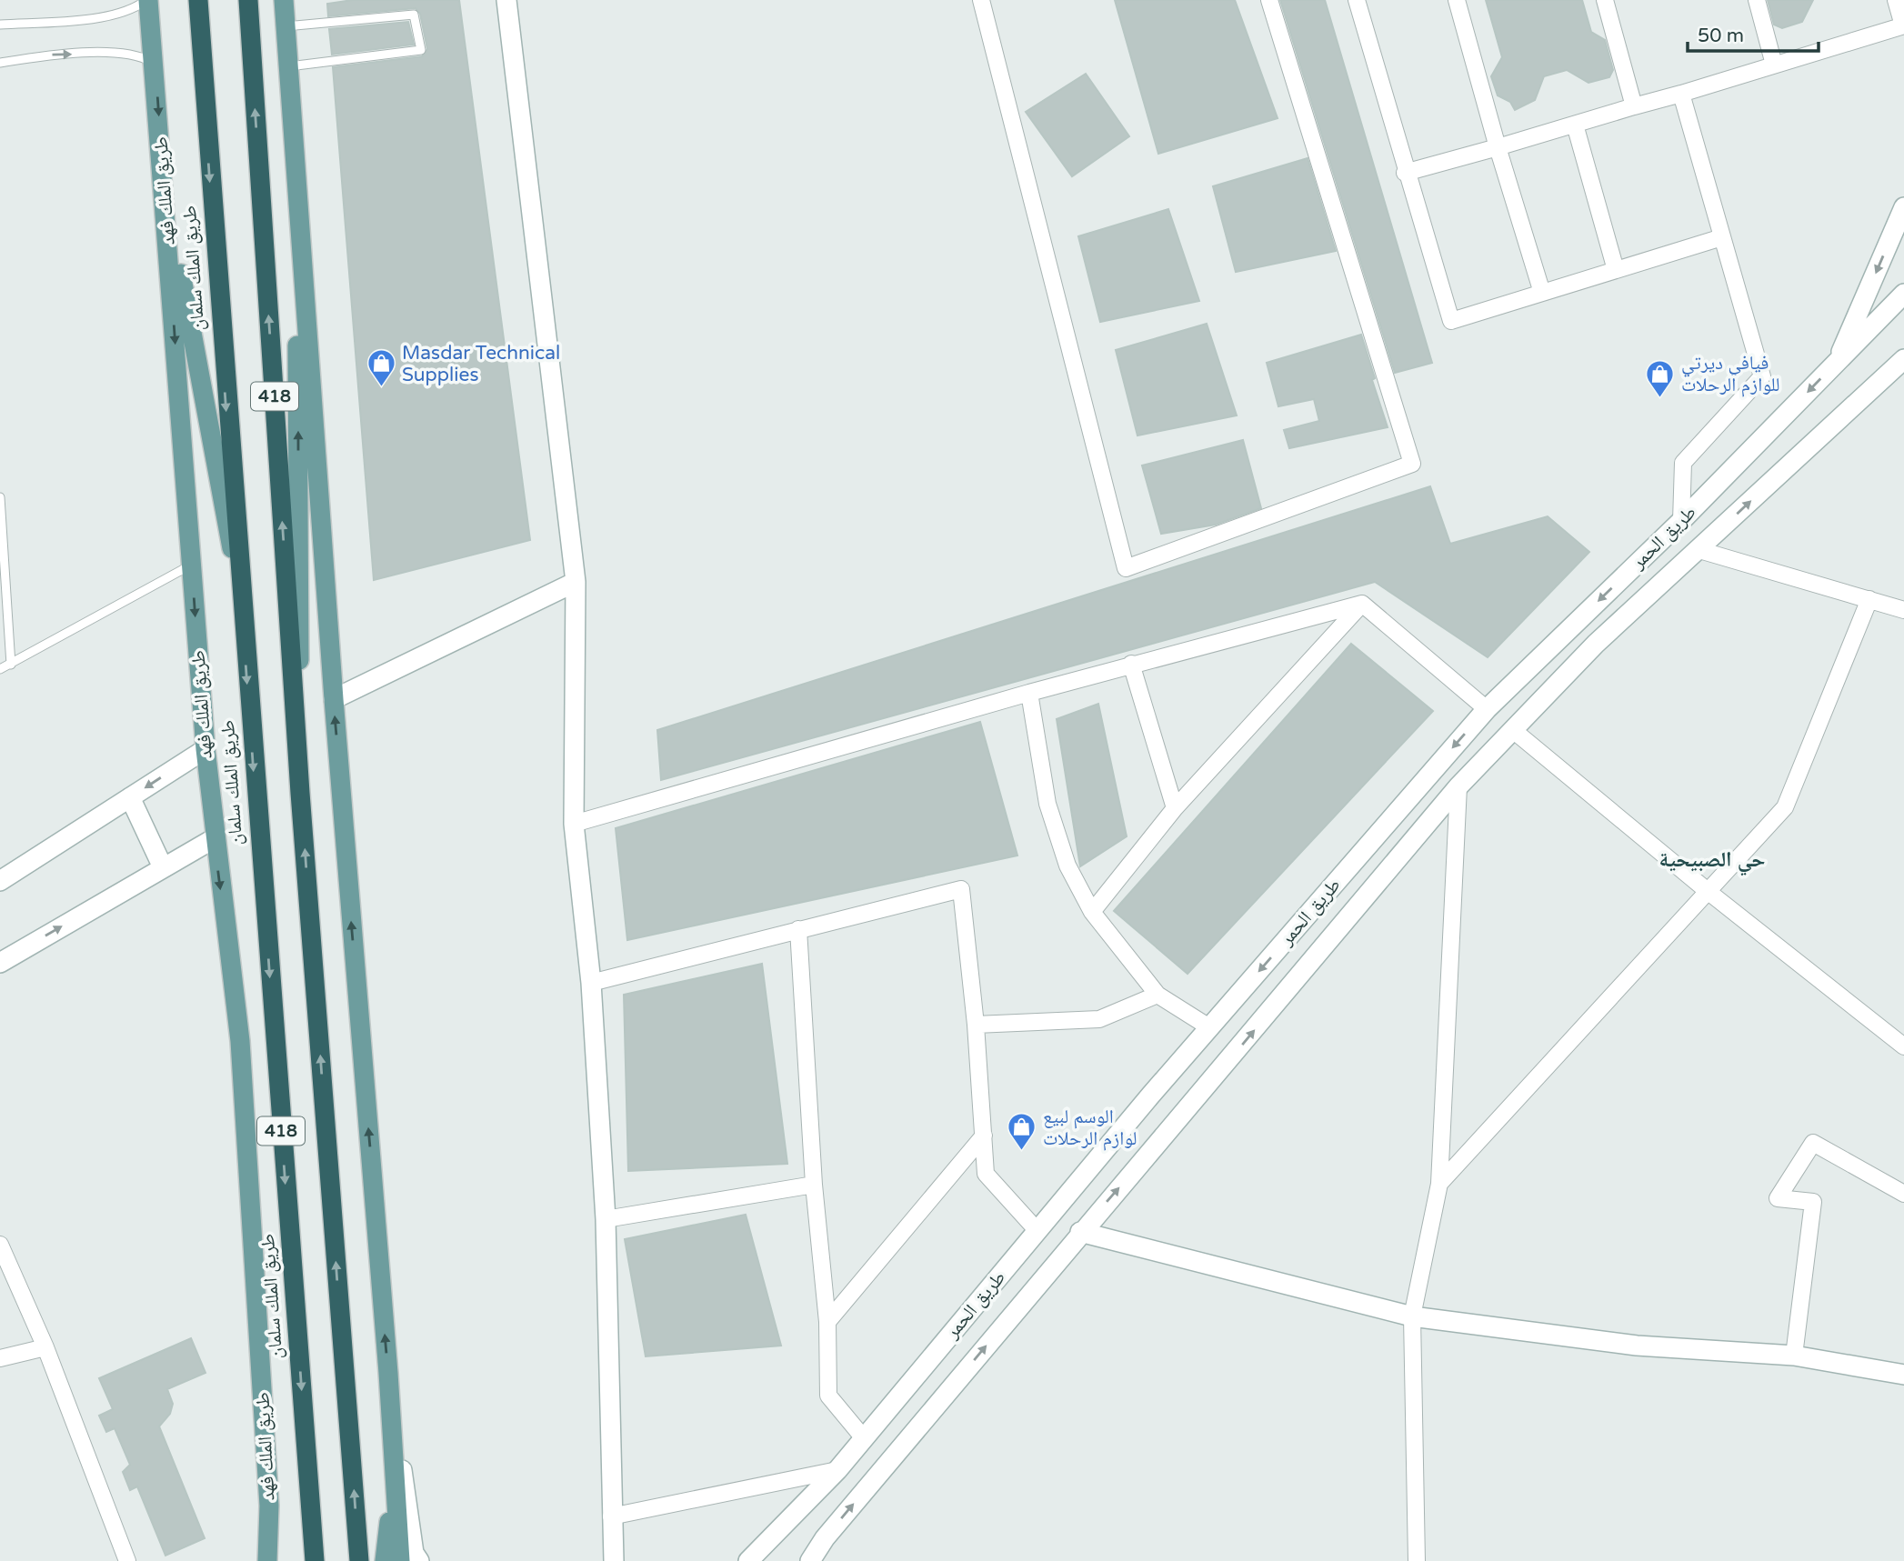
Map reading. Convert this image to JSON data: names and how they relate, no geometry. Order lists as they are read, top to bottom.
{
  "streets": {
    "highway": ["طريق الملك سلمان", "418"],
    "main road": ["طريق الملك فهد"],
    "street": ["طريق الحمر"]
  },
  "districts": ["حي الصبيحية"],
  "places": {
    "shop": ["Masdar Technical Supplies", "فيافي ديرتي للوازم الرحلات", "الوسم لبيع لوازم الرحلات"]
  },
  "scale_bar": "50 m"
}
